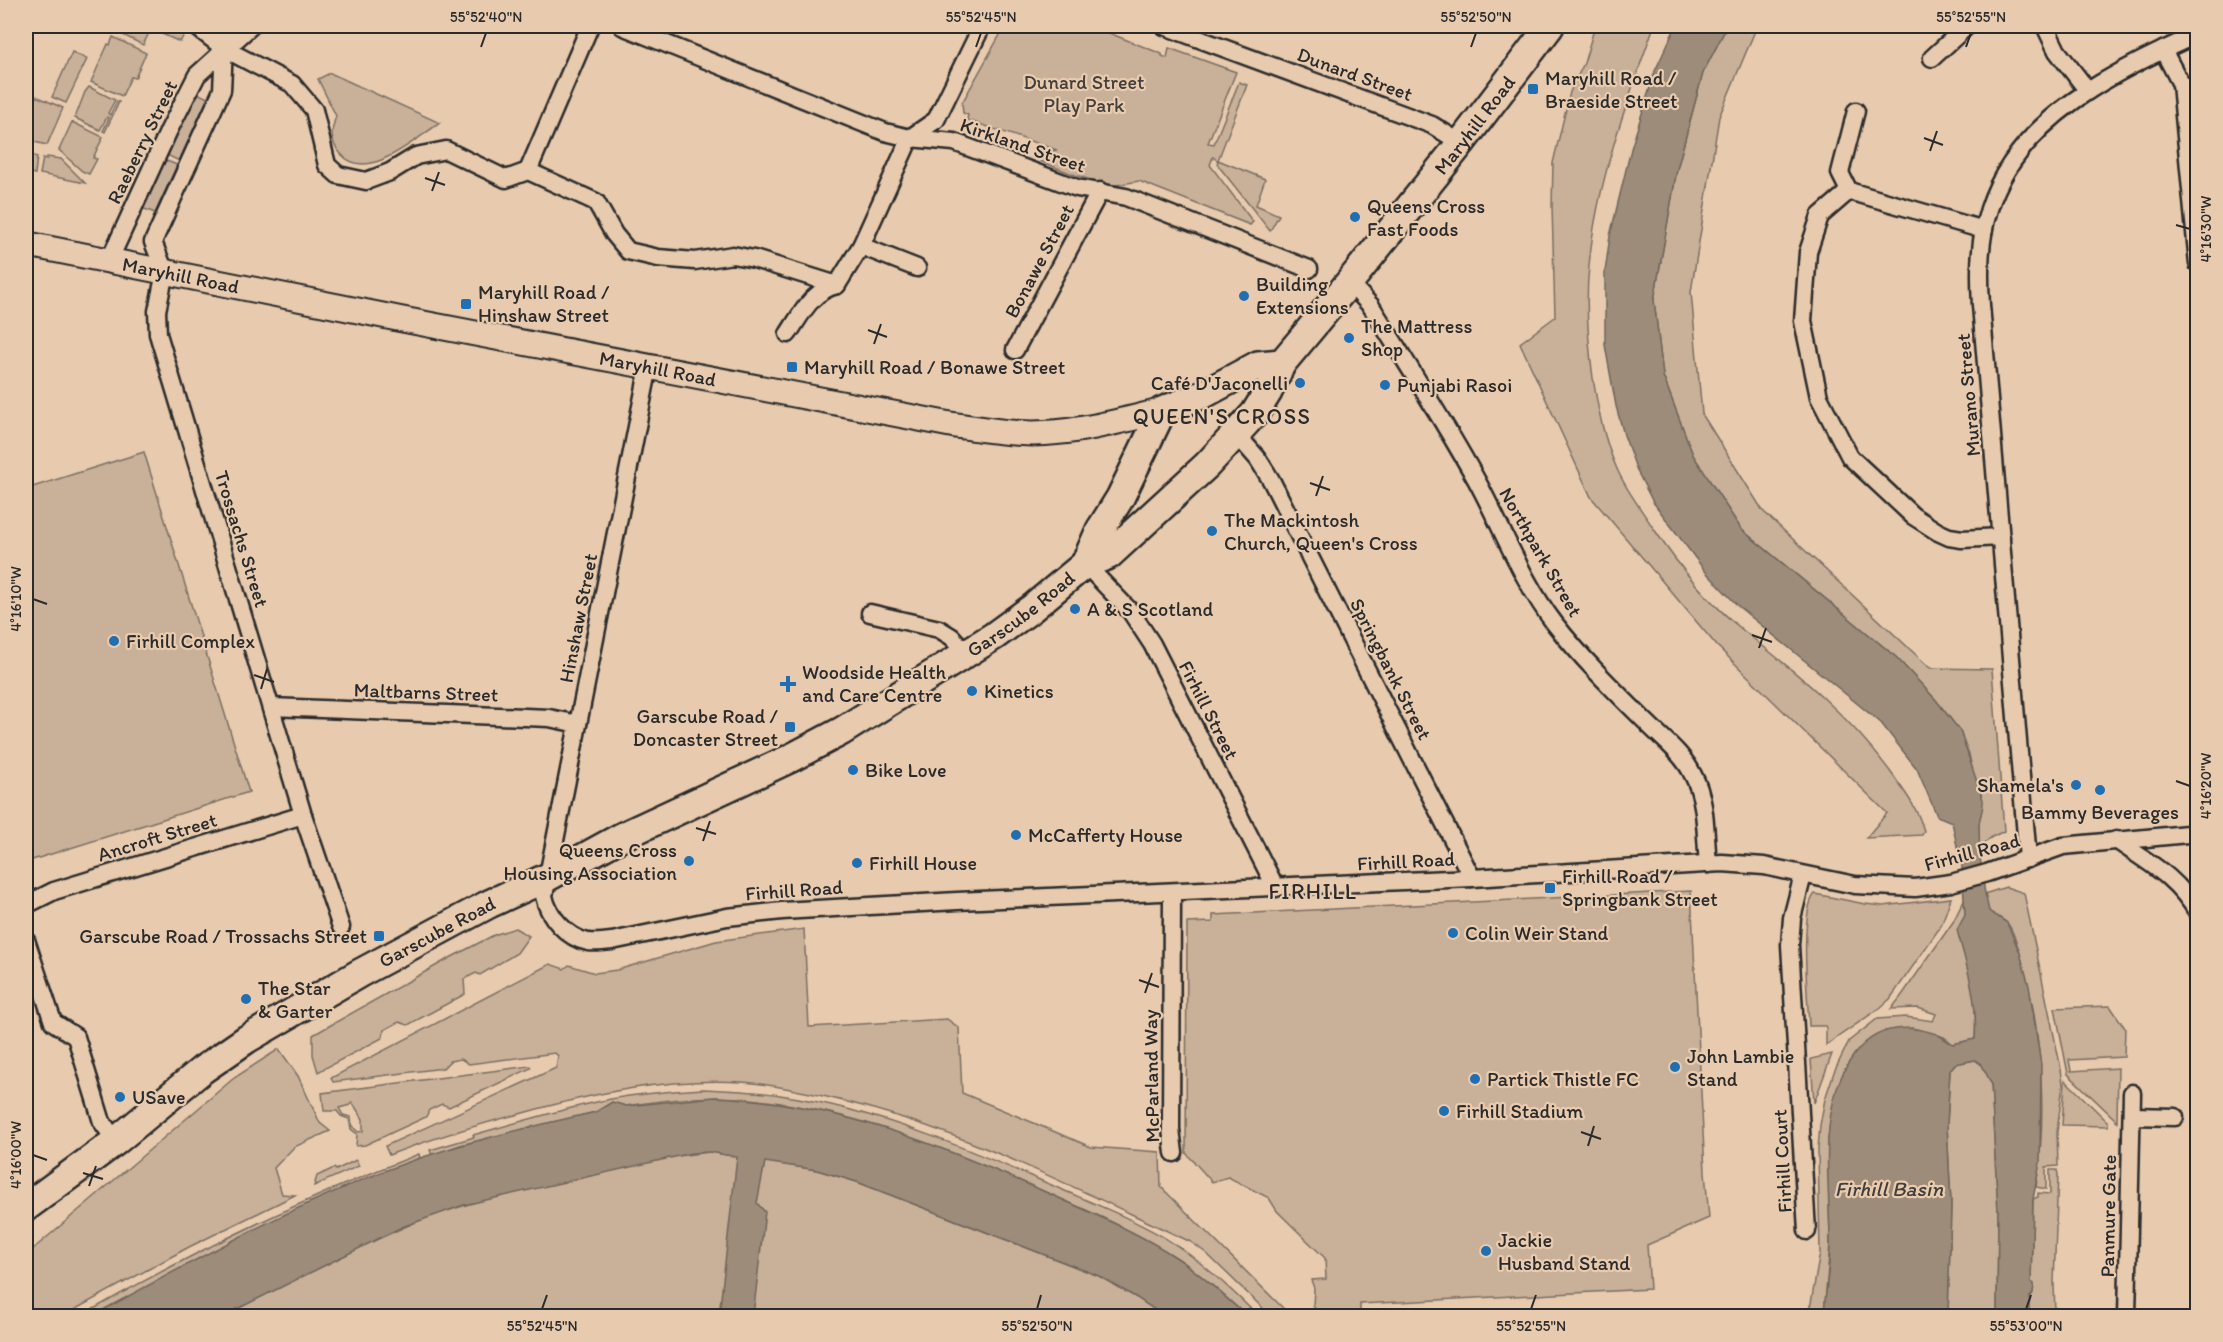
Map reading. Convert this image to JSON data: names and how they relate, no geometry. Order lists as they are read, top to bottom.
{
  "streets": {
    "main road": ["Maryhill Road", "Garscube Road"],
    "street": [
      "Dunard Street",
      "Raeberry Street",
      "Kirkland Street",
      "Bonawe Street",
      "Murano Street",
      "Trossachs Street",
      "Northpark Street",
      "Hinshaw Street",
      "Springbank Street",
      "Maltbarns Street",
      "Firhill Street",
      "Ancroft Street",
      "Firhill Road",
      "McParland Way",
      "Firhill Court",
      "Panmure Gate"
    ]
  },
  "crossings": [
    ["Dunard Street", "Maryhill Road"],
    ["Maryhill Road", "Raeberry Street"],
    ["Maryhill Road", "Trossachs Street"],
    ["Maryhill Road", "Northpark Street"],
    ["Maryhill Road", "Garscube Road"],
    ["Maryhill Road", "Hinshaw Street"],
    ["Maryhill Road", "Springbank Street"],
    ["Kirkland Street", "Bonawe Street"],
    ["Murano Street", "Firhill Road"],
    ["Trossachs Street", "Maltbarns Street"],
    ["Trossachs Street", "Ancroft Street"],
    ["Northpark Street", "Firhill Road"],
    ["Garscube Road", "Hinshaw Street"],
    ["Garscube Road", "Springbank Street"],
    ["Garscube Road", "Firhill Street"],
    ["Garscube Road", "Firhill Road"],
    ["Hinshaw Street", "Maltbarns Street"],
    ["Hinshaw Street", "Firhill Road"],
    ["Springbank Street", "Firhill Road"],
    ["Firhill Street", "Firhill Road"],
    ["Firhill Road", "McParland Way"],
    ["Firhill Road", "Firhill Court"]
  ],
  "districts": ["QUEEN'S CROSS", "FIRHILL"],
  "water": ["Firhill Basin"],
  "parks": ["Dunard Street Play Park"],
  "places": {
    "transit": [
      "Maryhill Road / Braeside Street",
      "Maryhill Road / Hinshaw Street",
      "Maryhill Road / Bonawe Street",
      "Garscube Road / Doncaster Street",
      "Firhill Road / Springbank Street",
      "Garscube Road / Trossachs Street"
    ],
    "other": [
      "Queens Cross Fast Foods",
      "Building Extensions",
      "The Mattress Shop",
      "Café D'Jaconelli",
      "Punjabi Rasoi",
      "The Mackintosh Church, Queen's Cross",
      "A & S Scotland",
      "Firhill Complex",
      "Kinetics",
      "Bike Love",
      "Shamela's",
      "Bammy Beverages",
      "McCafferty House",
      "Queens Cross Housing Association",
      "Firhill House",
      "Colin Weir Stand",
      "The Star & Garter",
      "John Lambie Stand",
      "Partick Thistle FC",
      "USave",
      "Firhill Stadium",
      "Jackie Husband Stand"
    ],
    "health": ["Woodside Health and Care Centre"]
  },
  "coordinates": [
    "55°52'40\"N",
    "55°52'45\"N",
    "55°52'50\"N",
    "55°52'55\"N",
    "4°16'30\"W",
    "4°16'10\"W",
    "4°16'20\"W",
    "4°16'00\"W",
    "55°53'00\"N"
  ]
}
